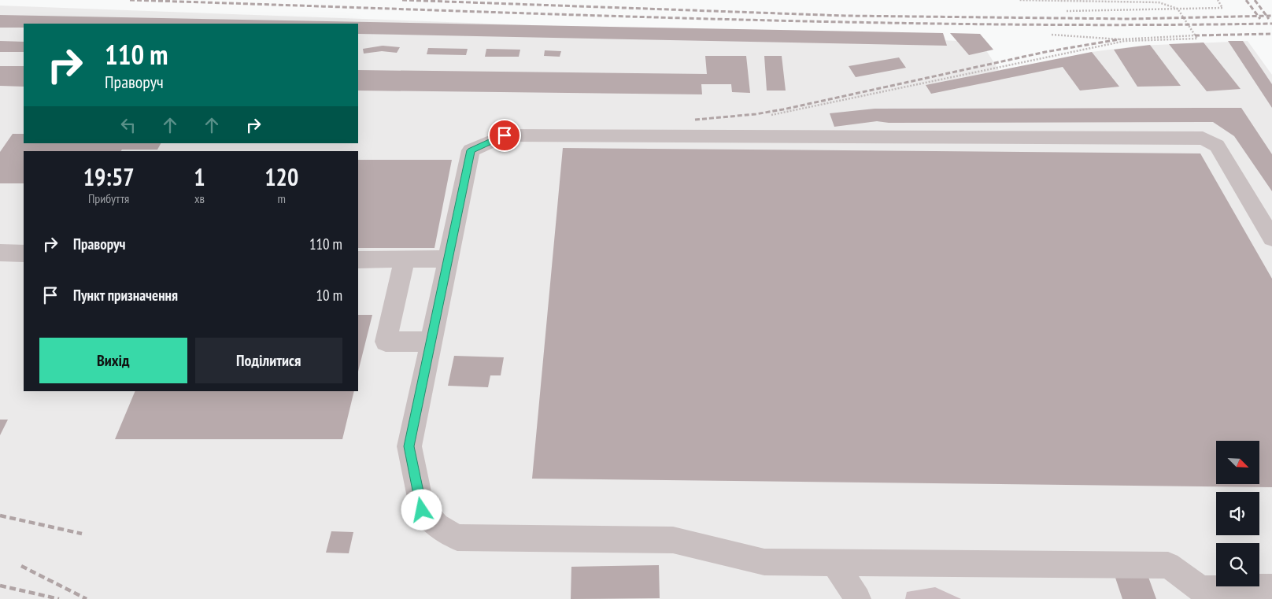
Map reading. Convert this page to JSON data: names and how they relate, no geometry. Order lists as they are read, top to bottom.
{
  "north": "bottom right",
  "page": {
    "turn": ["110 m", "Праворуч"],
    "eta": [
      "19:57",
      "Прибуття",
      "1",
      "хв",
      "120",
      "m"
    ],
    "list": [
      {
        "name": "Праворуч",
        "value": "110 m"
      },
      {
        "name": "Пункт призначення",
        "value": "10 m"
      }
    ],
    "buttons": ["Вихід", "Поділитися"]
  }
}
